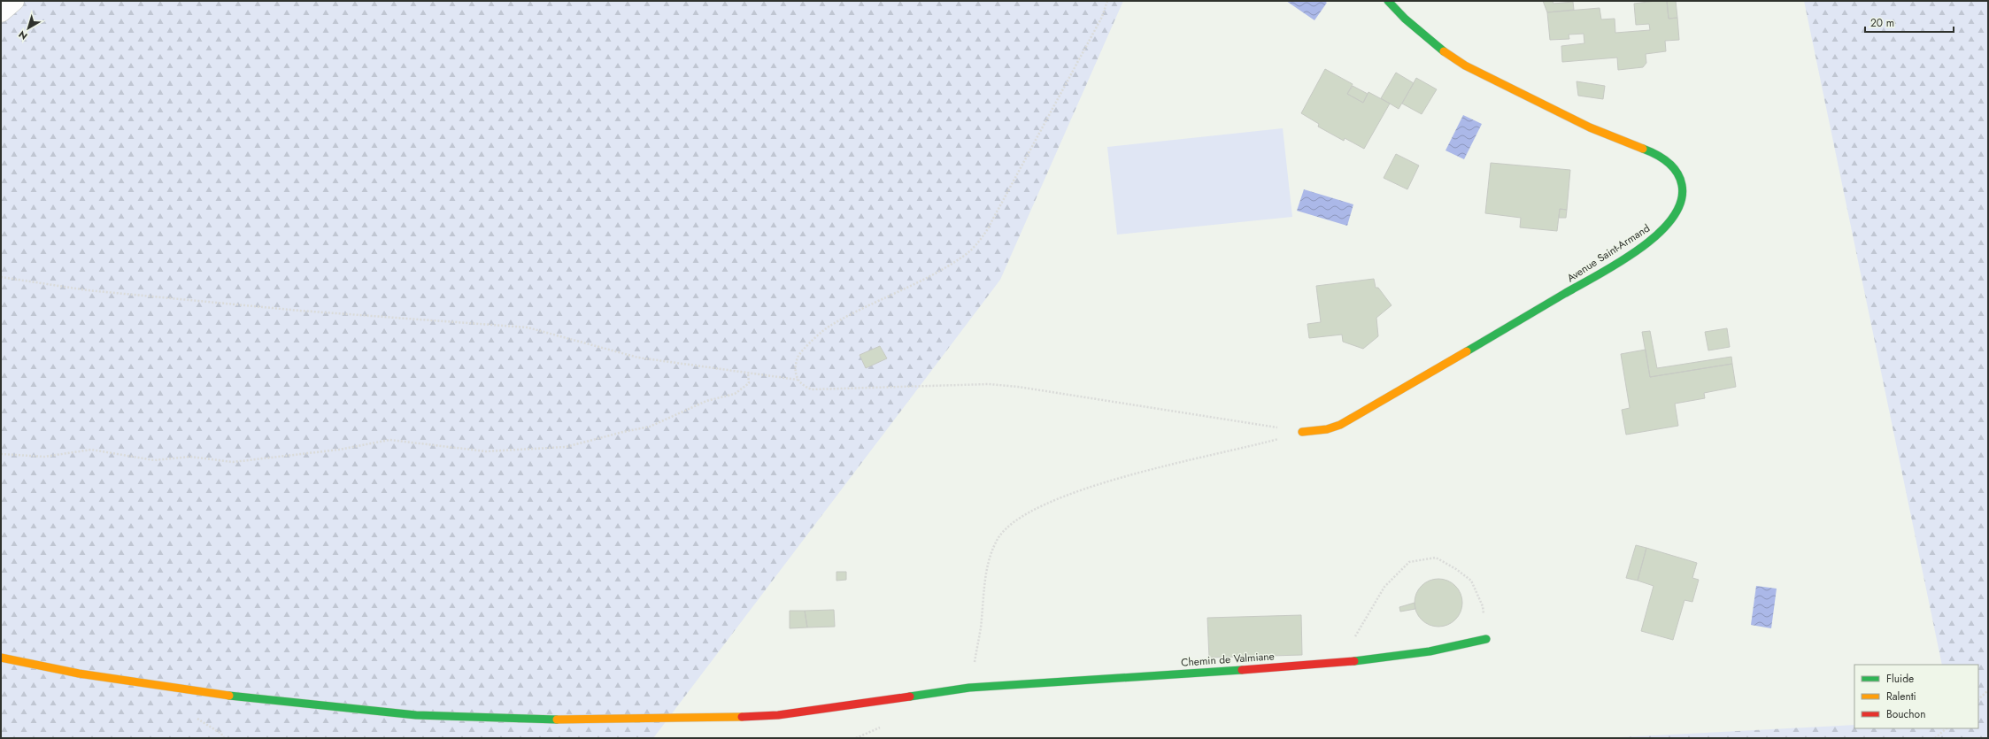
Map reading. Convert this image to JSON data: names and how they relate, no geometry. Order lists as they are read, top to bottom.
{
  "streets": {
    "street": ["Avenue Saint-Armand", "Chemin de Valmiane"]
  },
  "legend": ["Fluide", "Ralenti", "Bouchon"],
  "scale_bar": "20 m",
  "north": "bottom left"
}
